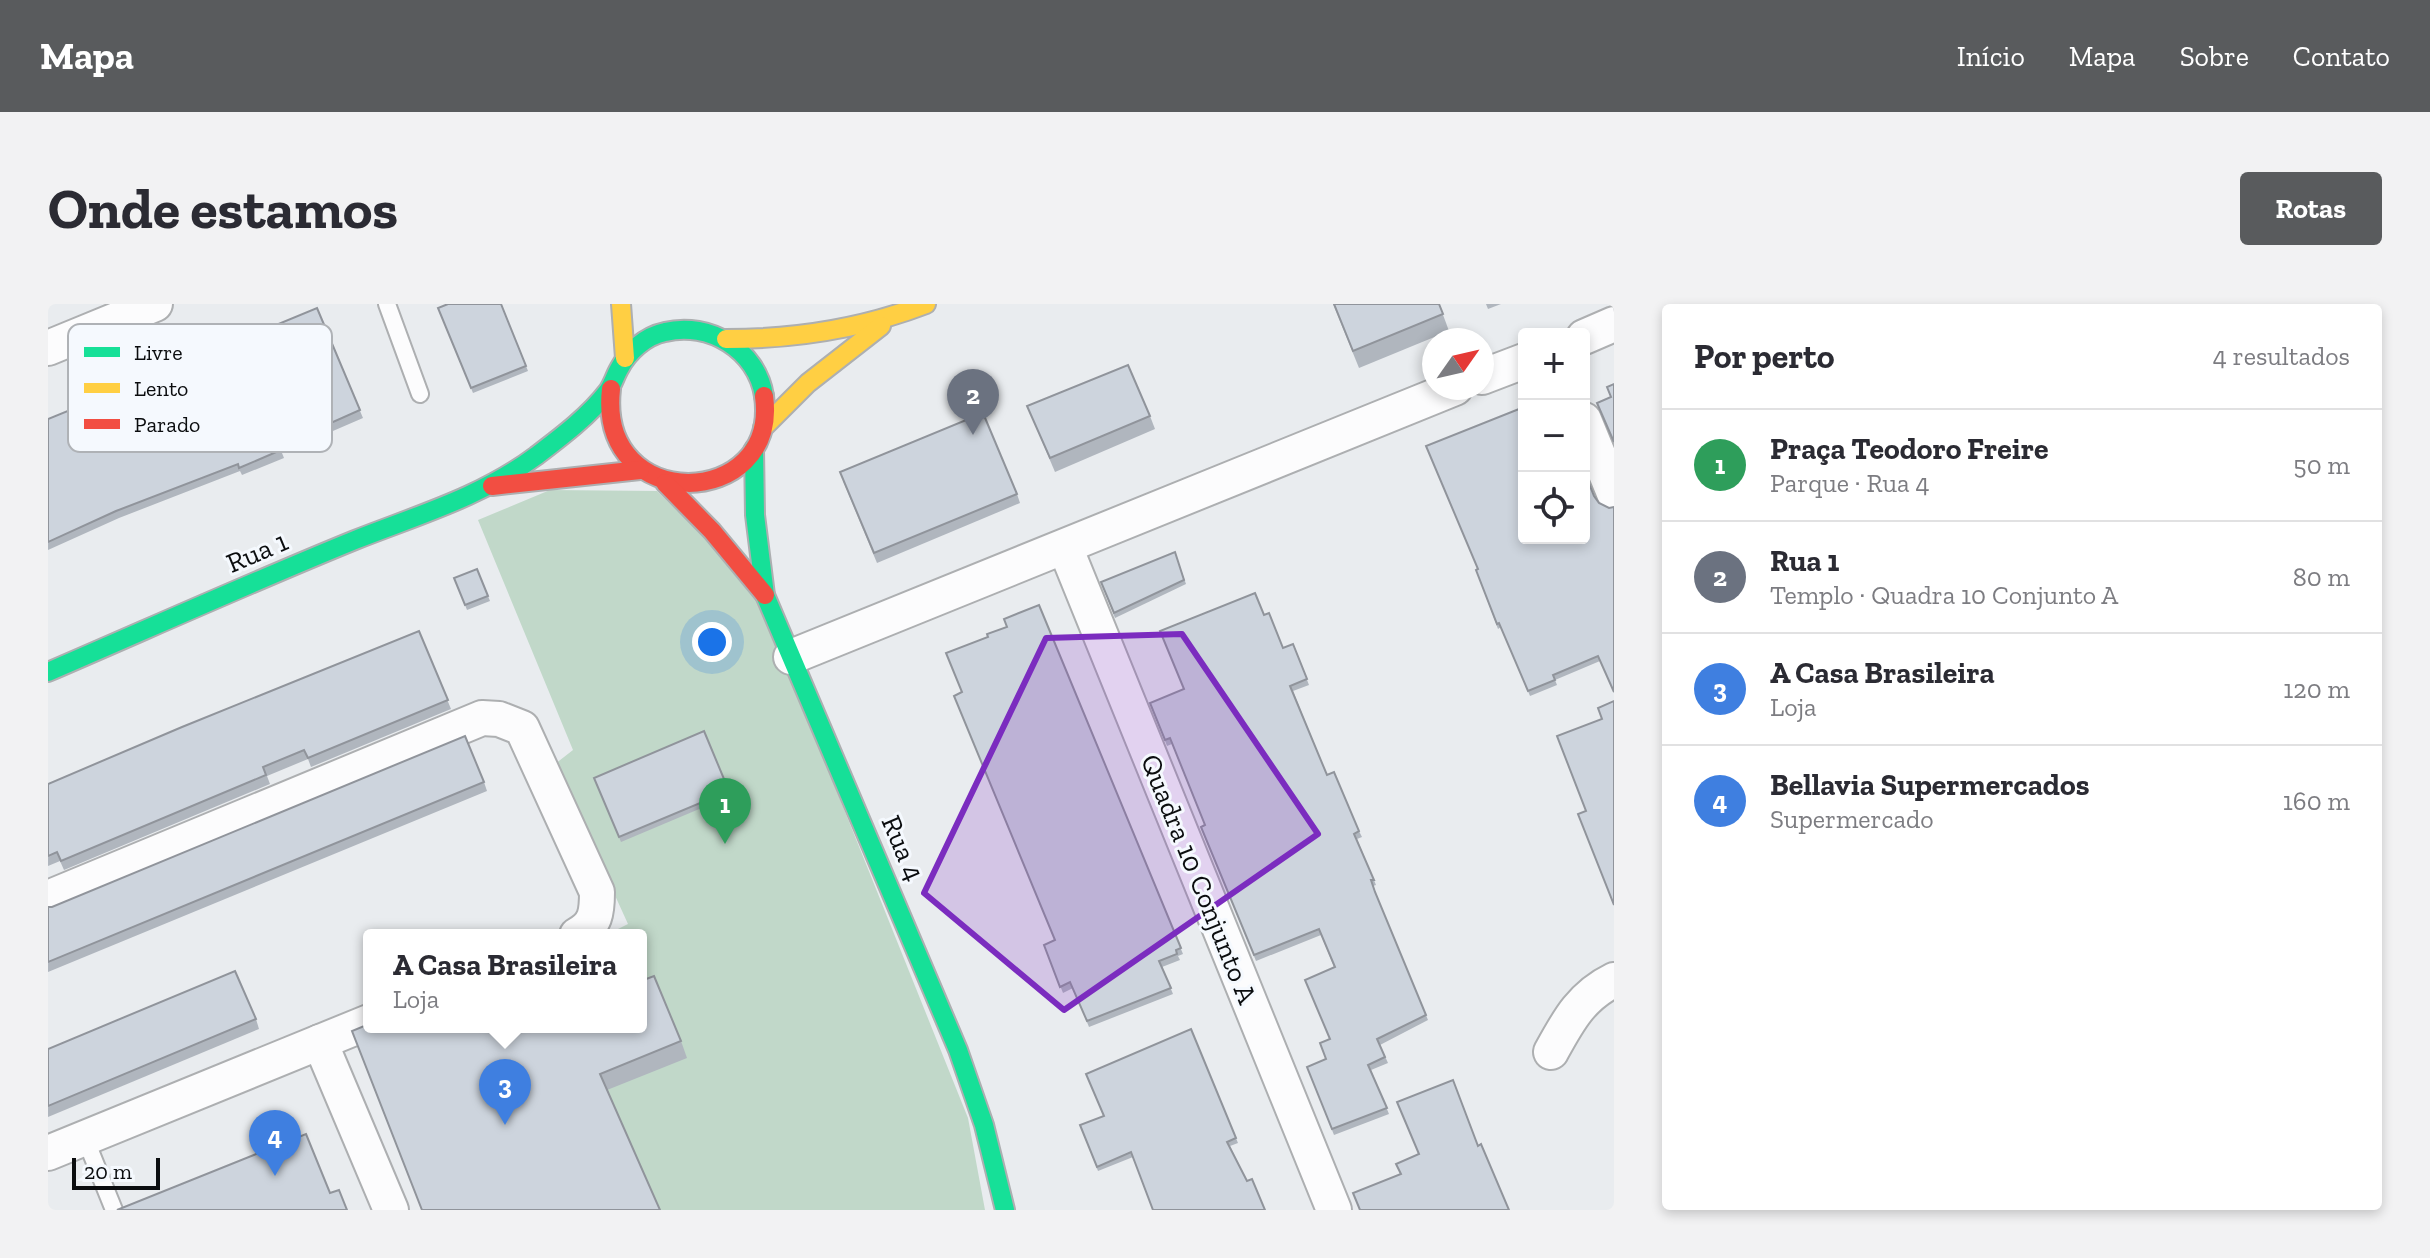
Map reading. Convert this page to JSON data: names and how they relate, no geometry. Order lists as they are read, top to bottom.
{
  "streets": {
    "street": ["Rua 1", "Rua 4", "Quadra 10 Conjunto A"]
  },
  "legend": ["Livre", "Lento", "Parado"],
  "scale_bar": "20 m",
  "north": "top right",
  "page": {
    "header": "Mapa",
    "nav": [
      "Início",
      "Mapa",
      "Sobre",
      "Contato"
    ],
    "buttons": "Rotas",
    "title": "Onde estamos",
    "heading": ["Por perto", "4 resultados"],
    "map_buttons": ["+", "−"],
    "pins": [
      "2",
      "1",
      "3",
      "4"
    ],
    "list": [
      {
        "mark": "1",
        "name": "Praça Teodoro Freire",
        "note": "Parque · Rua 4",
        "value": "50 m"
      },
      {
        "mark": "2",
        "name": "Rua 1",
        "note": "Templo · Quadra 10 Conjunto A",
        "value": "80 m"
      },
      {
        "mark": "3",
        "name": "A Casa Brasileira",
        "note": "Loja",
        "value": "120 m"
      },
      {
        "mark": "4",
        "name": "Bellavia Supermercados",
        "note": "Supermercado",
        "value": "160 m"
      }
    ],
    "popup": ["A Casa Brasileira", "Loja"],
    "scale": "20 m"
  }
}
